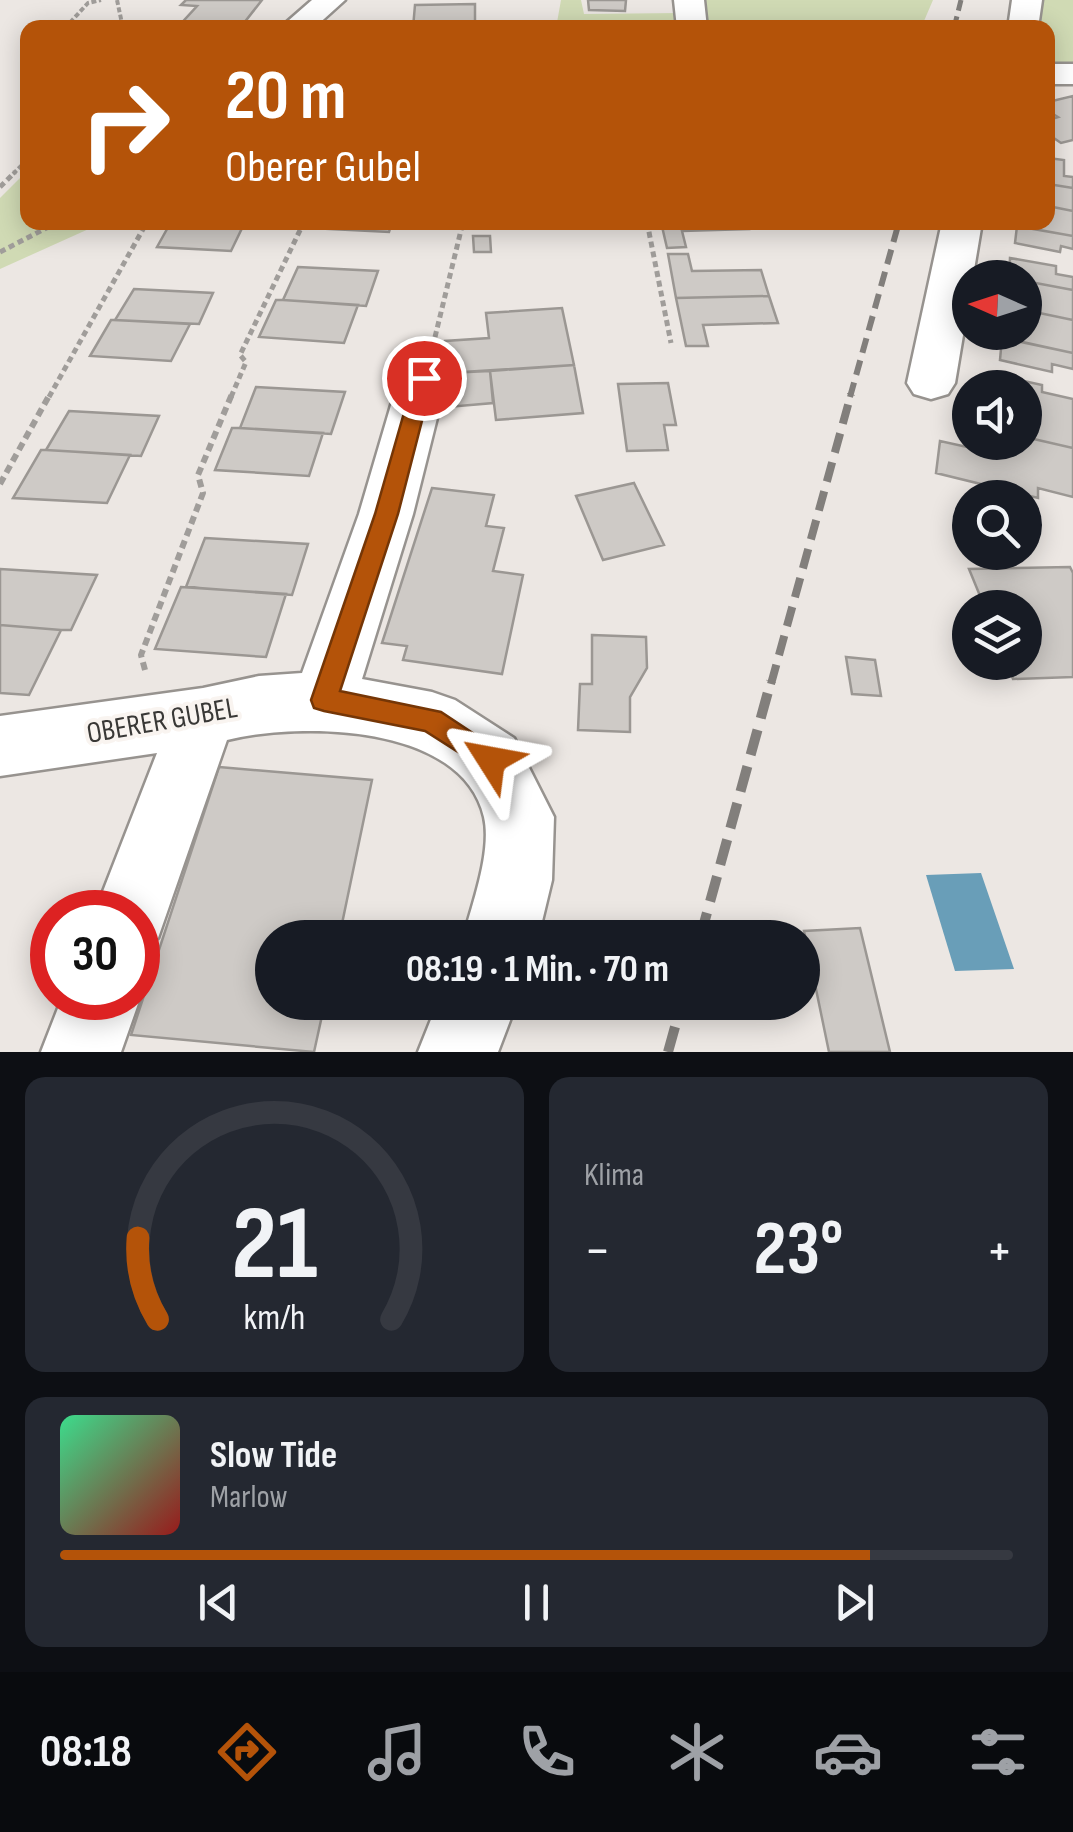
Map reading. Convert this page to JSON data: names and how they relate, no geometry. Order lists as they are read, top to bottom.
{
  "streets": {
    "street": ["OBERER GUBEL"]
  },
  "north": "left",
  "page": {
    "turn": ["20 m", "Oberer Gubel"],
    "limit": "30",
    "trip": "08:19 · 1 Min. · 70 m",
    "tile": "Klima",
    "heat": ["−", "23°", "+"],
    "song": ["Slow Tide", "Marlow"],
    "tabs": "08:18",
    "gauge": ["21", "km/h"]
  }
}
